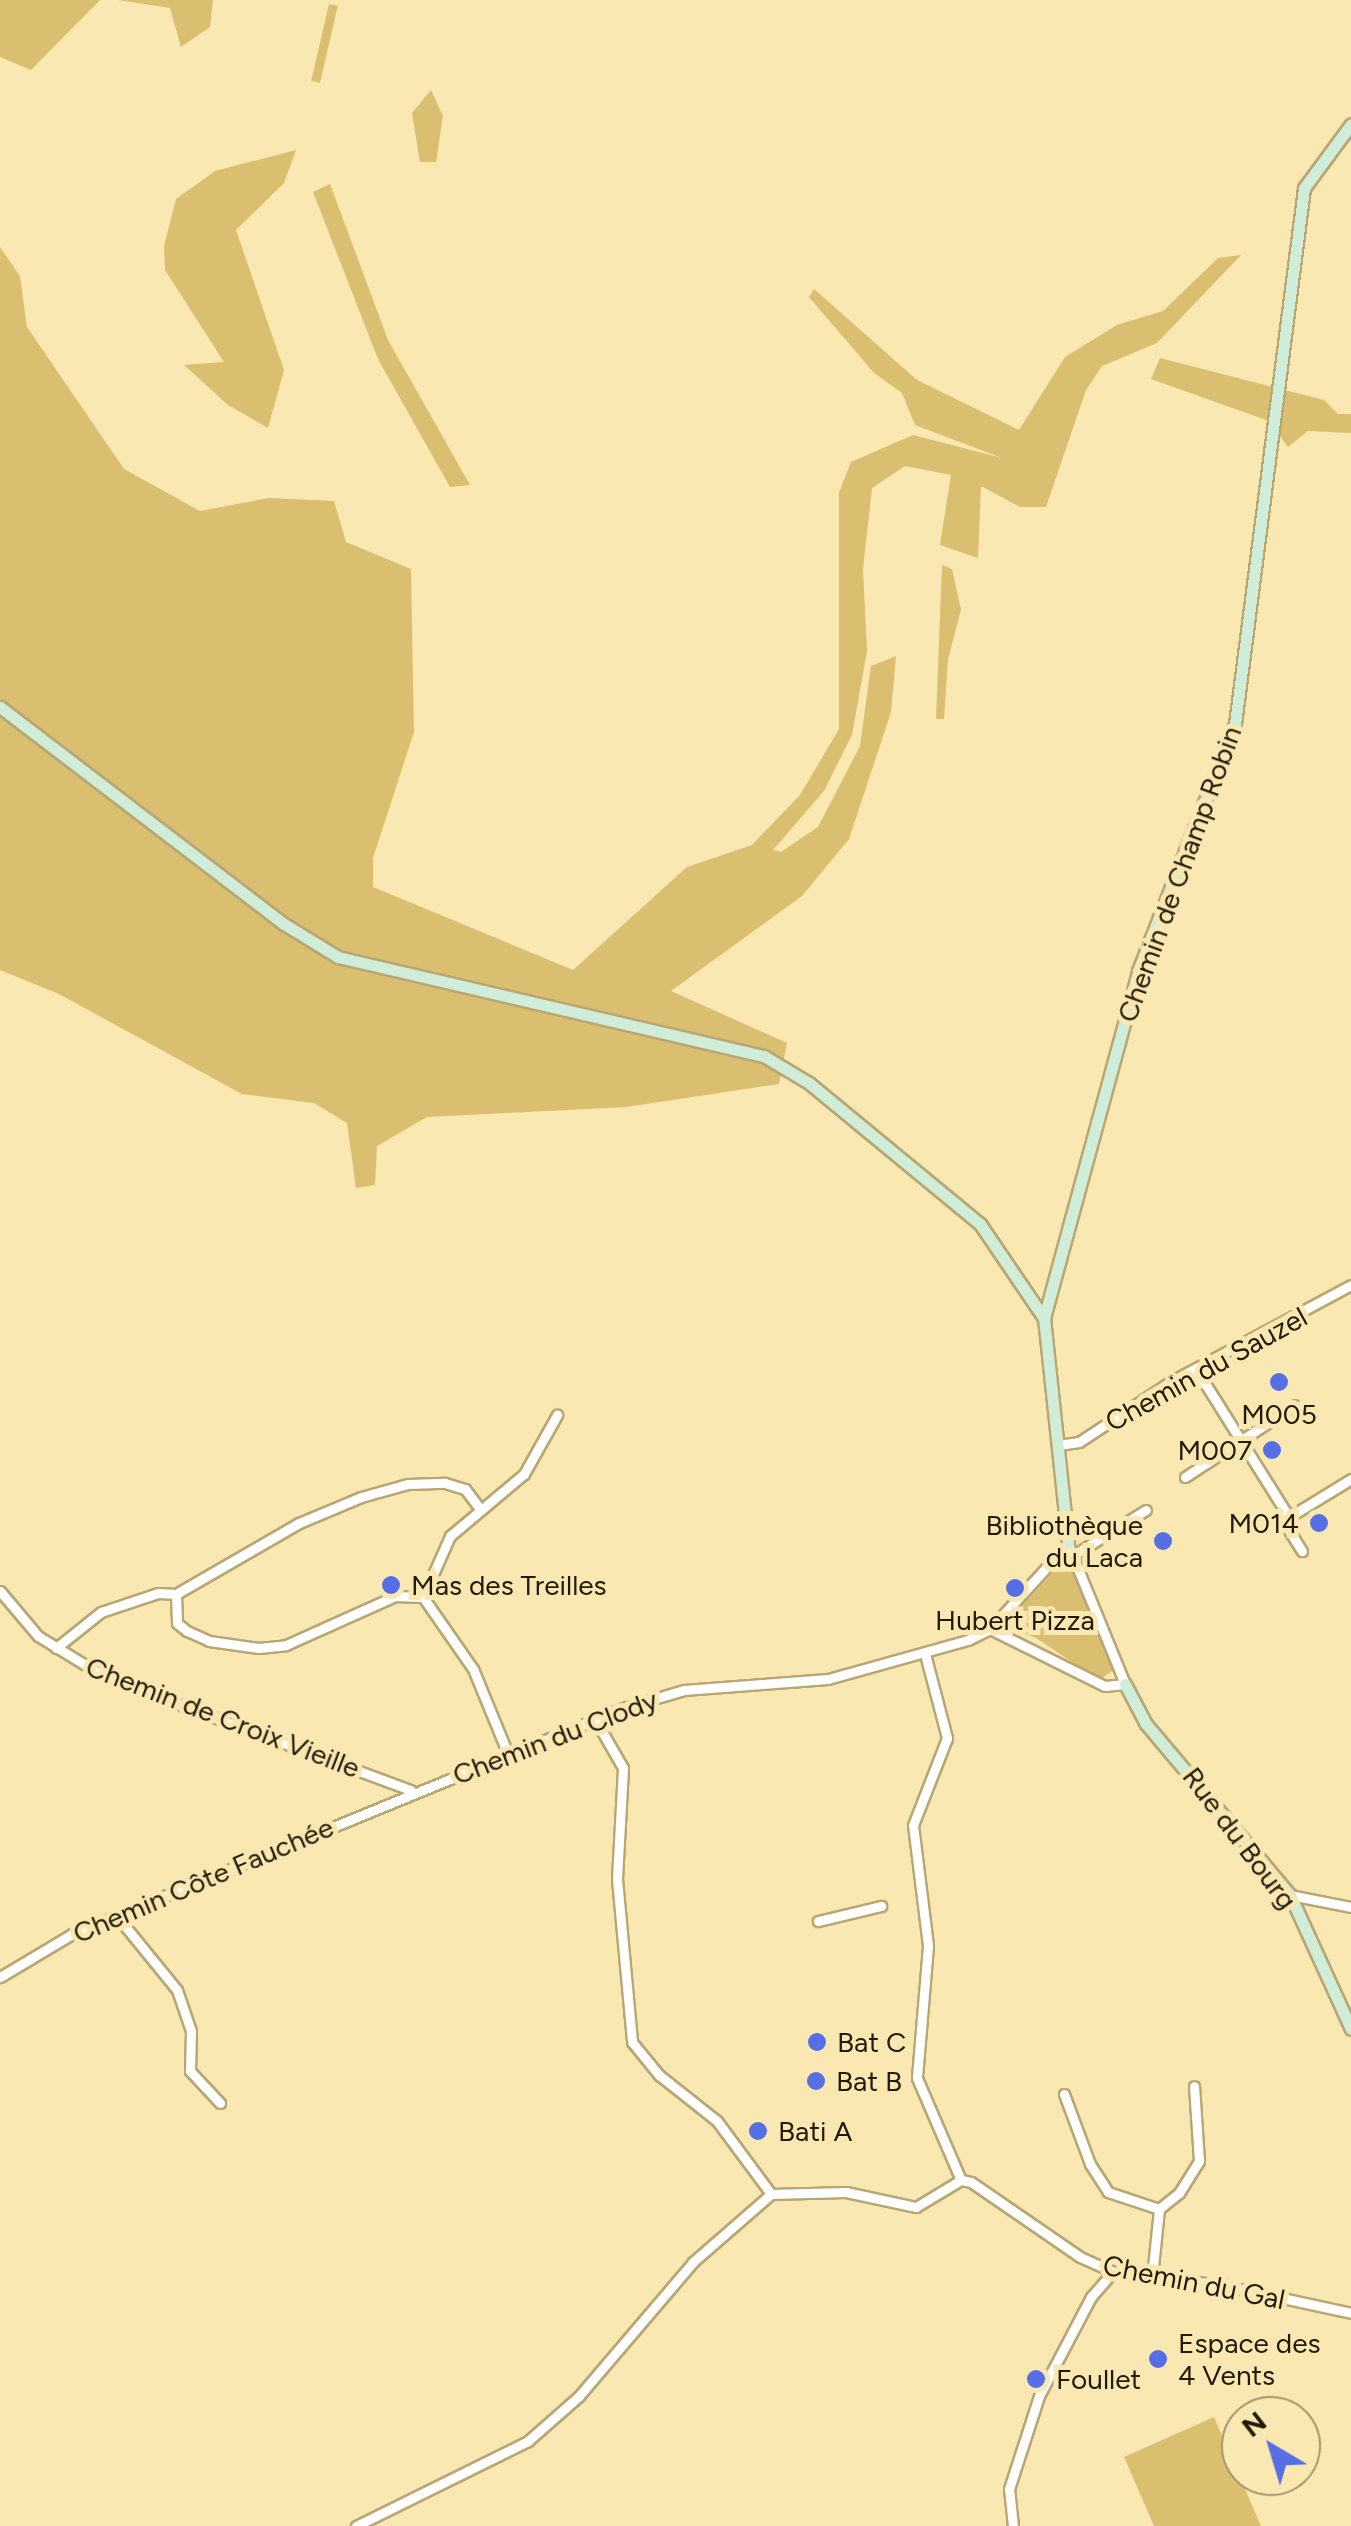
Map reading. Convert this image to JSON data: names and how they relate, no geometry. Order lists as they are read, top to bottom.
{
  "streets": {
    "street": [
      "Chemin de Champ Robin",
      "Chemin du Sauzel",
      "Chemin de Croix Vieille",
      "Chemin du Clody",
      "Rue du Bourg",
      "Chemin Côte Fauchée",
      "Chemin du Gal"
    ]
  },
  "crossings": [
    ["Chemin de Croix Vieille", "Chemin du Clody"],
    ["Chemin de Croix Vieille", "Chemin Côte Fauchée"],
    ["Chemin du Clody", "Chemin Côte Fauchée"]
  ],
  "places": [
    "M005",
    "M007",
    "M014",
    "Bibliothèque du Laca",
    "Mas des Treilles",
    "Hubert Pizza",
    "Bat C",
    "Bat B",
    "Bati A",
    "Espace des 4 Vents",
    "Foullet"
  ],
  "north": "top left"
}
